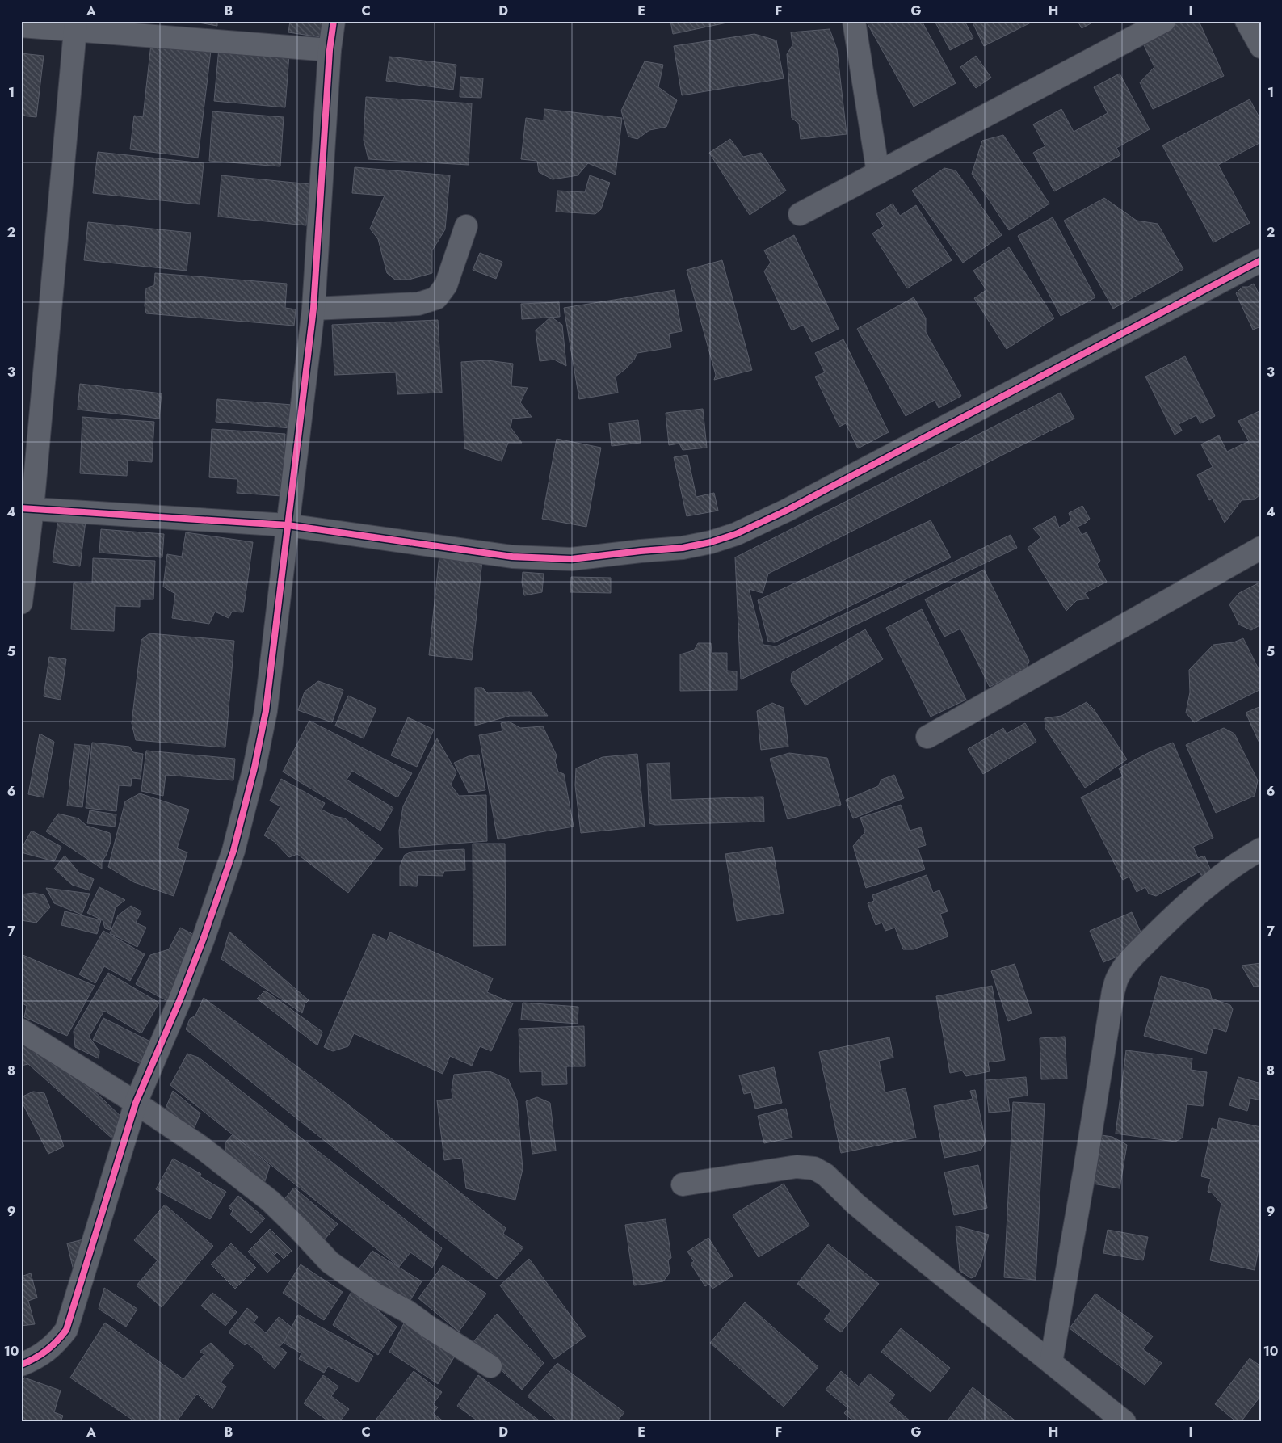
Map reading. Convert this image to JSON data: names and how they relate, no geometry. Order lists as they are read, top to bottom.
{
  "grid": {
    "columns": [
      "A",
      "B",
      "C",
      "D",
      "E",
      "F",
      "G",
      "H",
      "I"
    ],
    "rows": [
      "1",
      "2",
      "3",
      "4",
      "5",
      "6",
      "7",
      "8",
      "9",
      "10"
    ]
  }
}
